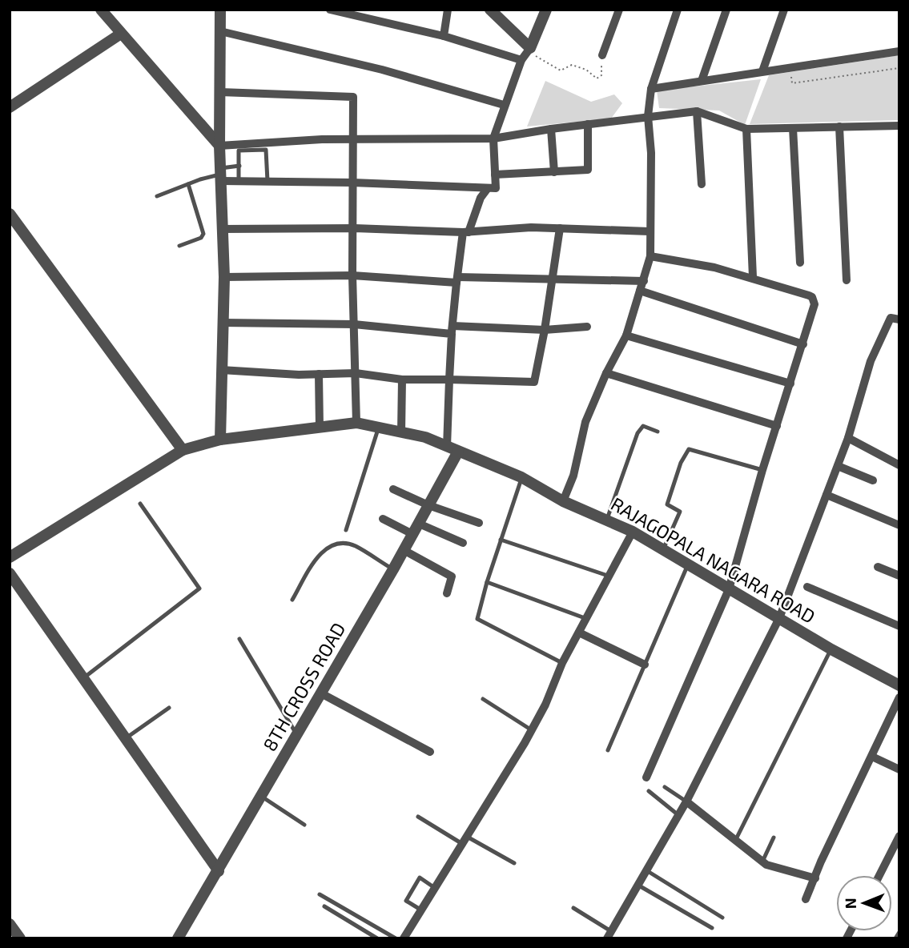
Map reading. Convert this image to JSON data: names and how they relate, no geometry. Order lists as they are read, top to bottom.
{
  "streets": {
    "street": ["RAJAGOPALA NAGARA ROAD", "8TH CROSS ROAD"]
  },
  "crossings": [
    ["RAJAGOPALA NAGARA ROAD", "8TH CROSS ROAD"]
  ],
  "north": "left"
}
